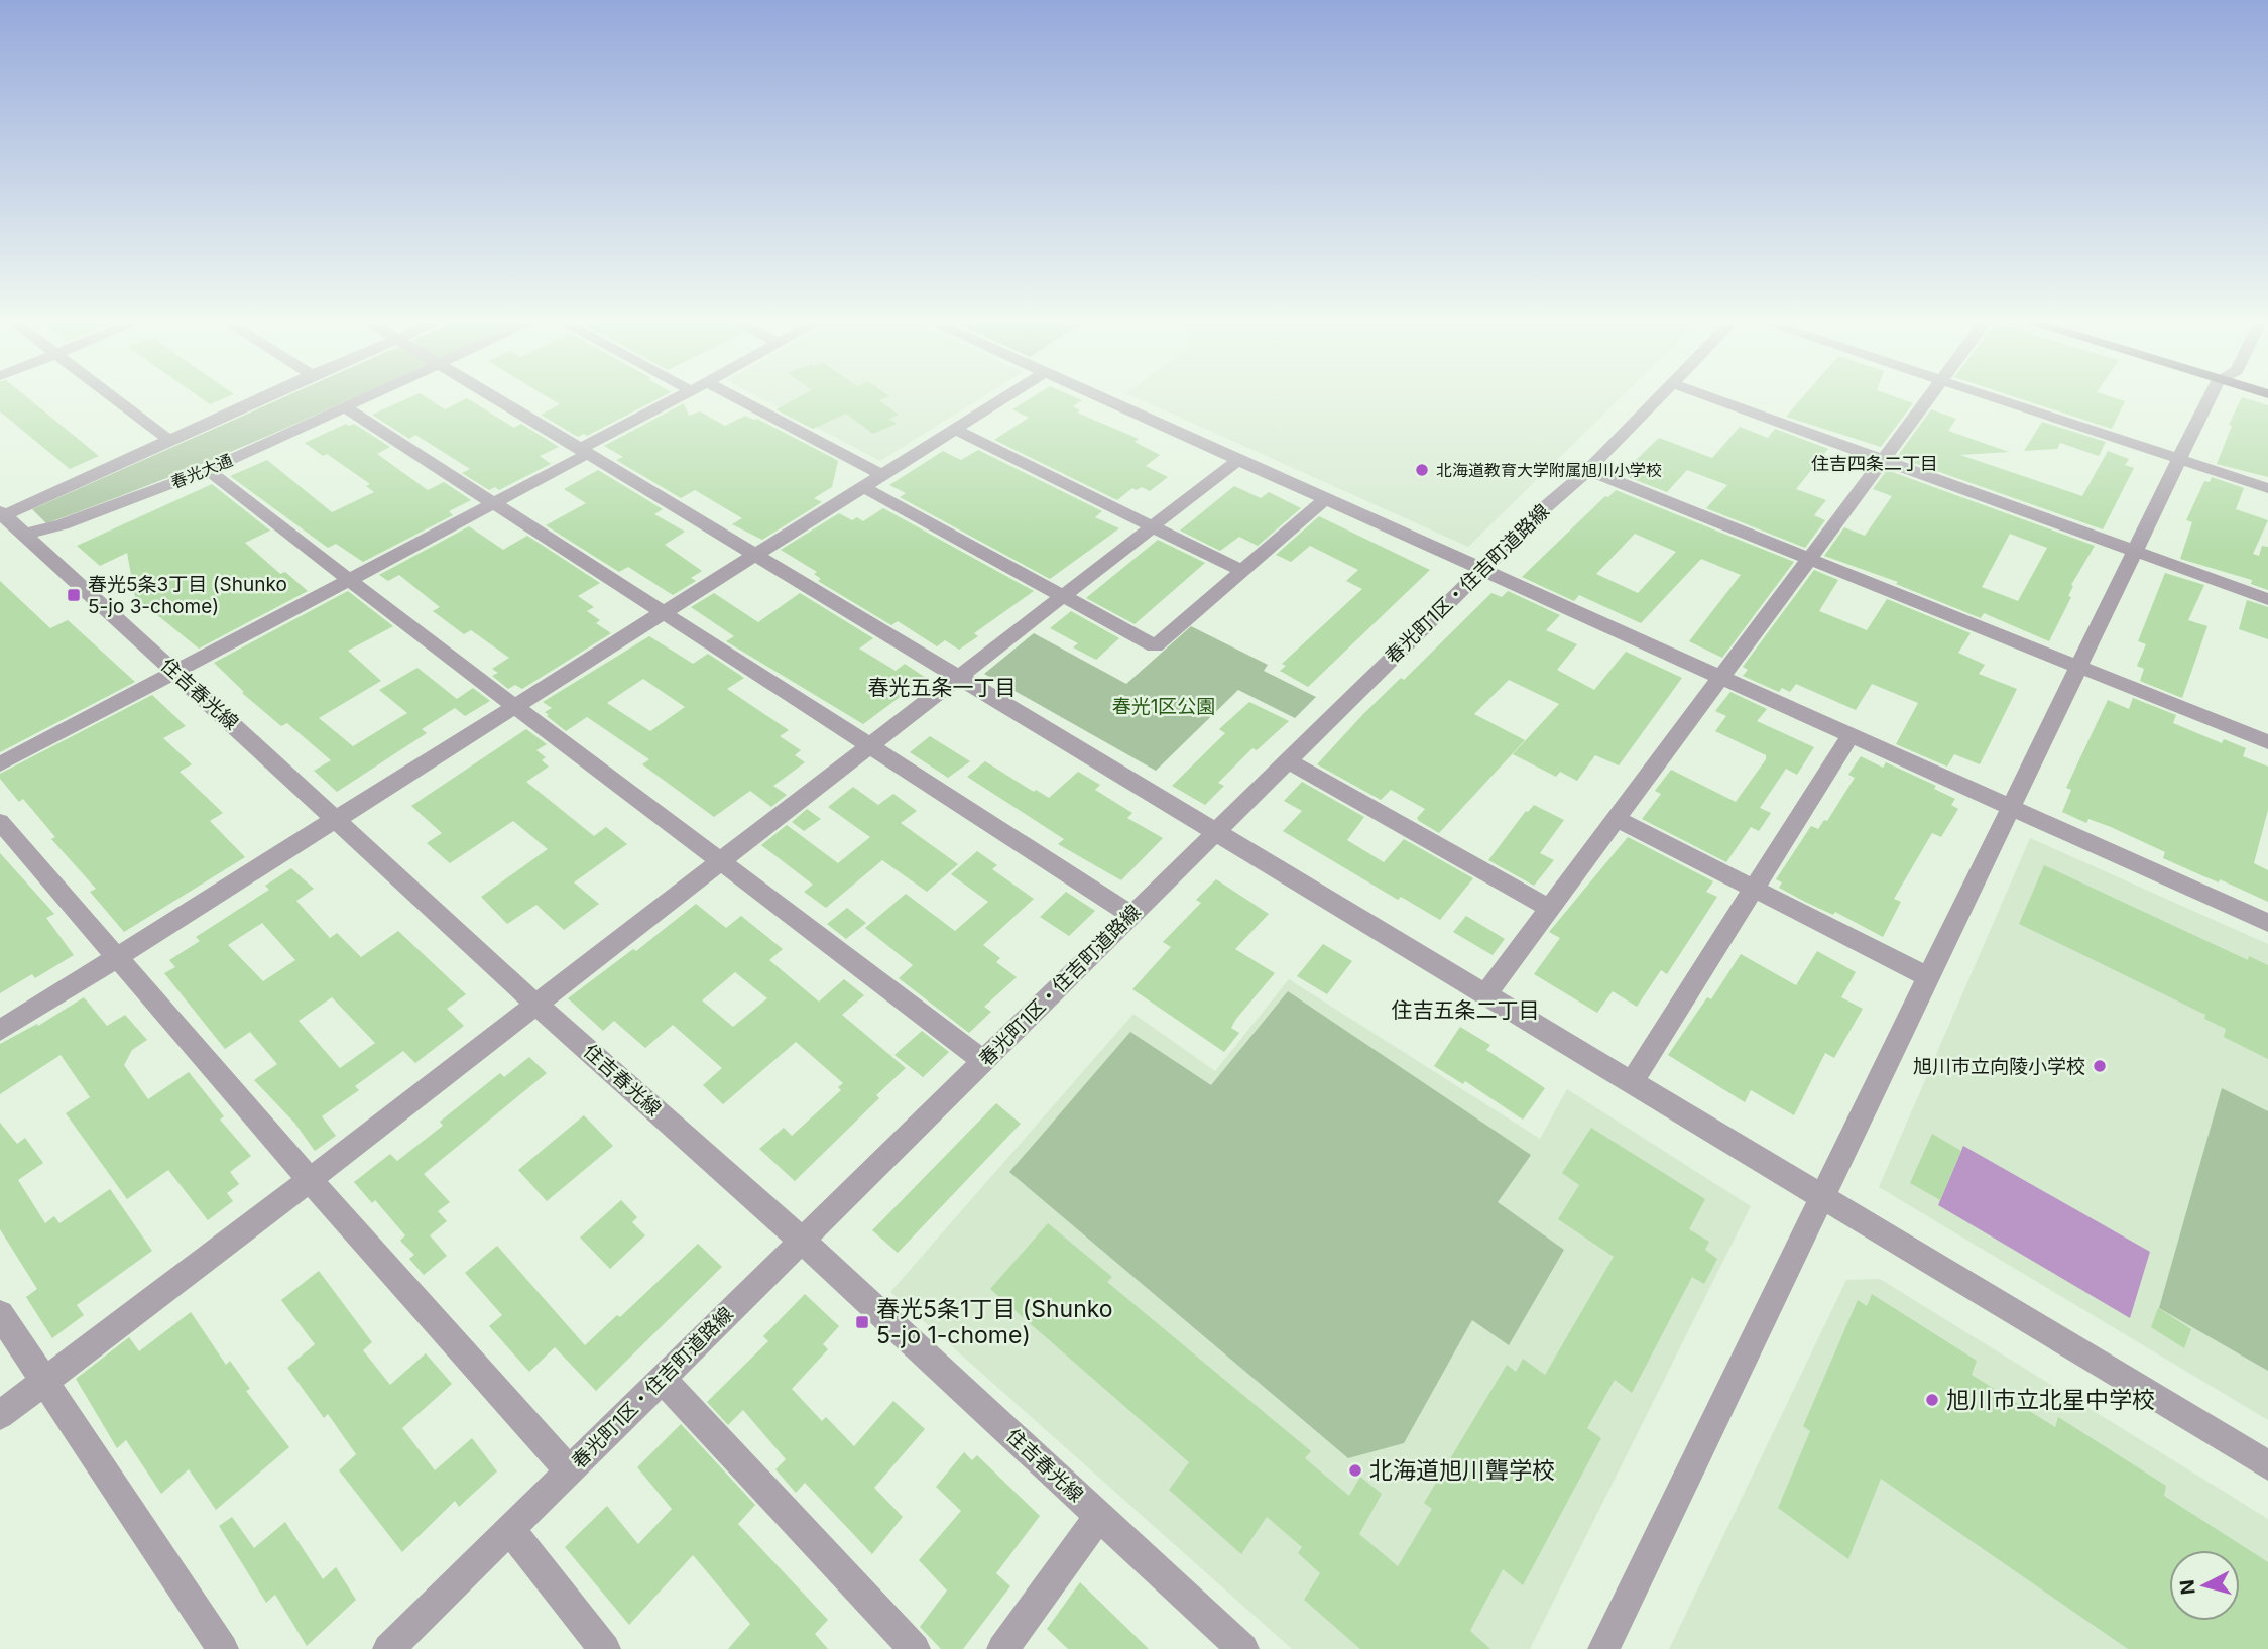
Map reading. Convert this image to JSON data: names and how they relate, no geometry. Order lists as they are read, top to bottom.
{
  "streets": {
    "street": ["春光大通", "春光町1区・住吉町道路線", "住吉春光線"]
  },
  "crossings": [
    ["春光大通", "住吉春光線"],
    ["春光町1区・住吉町道路線", "住吉春光線"]
  ],
  "districts": ["住吉四条二丁目", "春光五条一丁目", "住吉五条二丁目"],
  "parks": ["春光1区公園"],
  "places": {
    "other": [
      "北海道教育大学附属旭川小学校",
      "旭川市立向陵小学校",
      "旭川市立北星中学校",
      "北海道旭川聾学校"
    ],
    "transit": ["春光5条3丁目 (Shunko 5-jo 3-chome)", "春光5条1丁目 (Shunko 5-jo 1-chome)"]
  },
  "north": "left"
}
